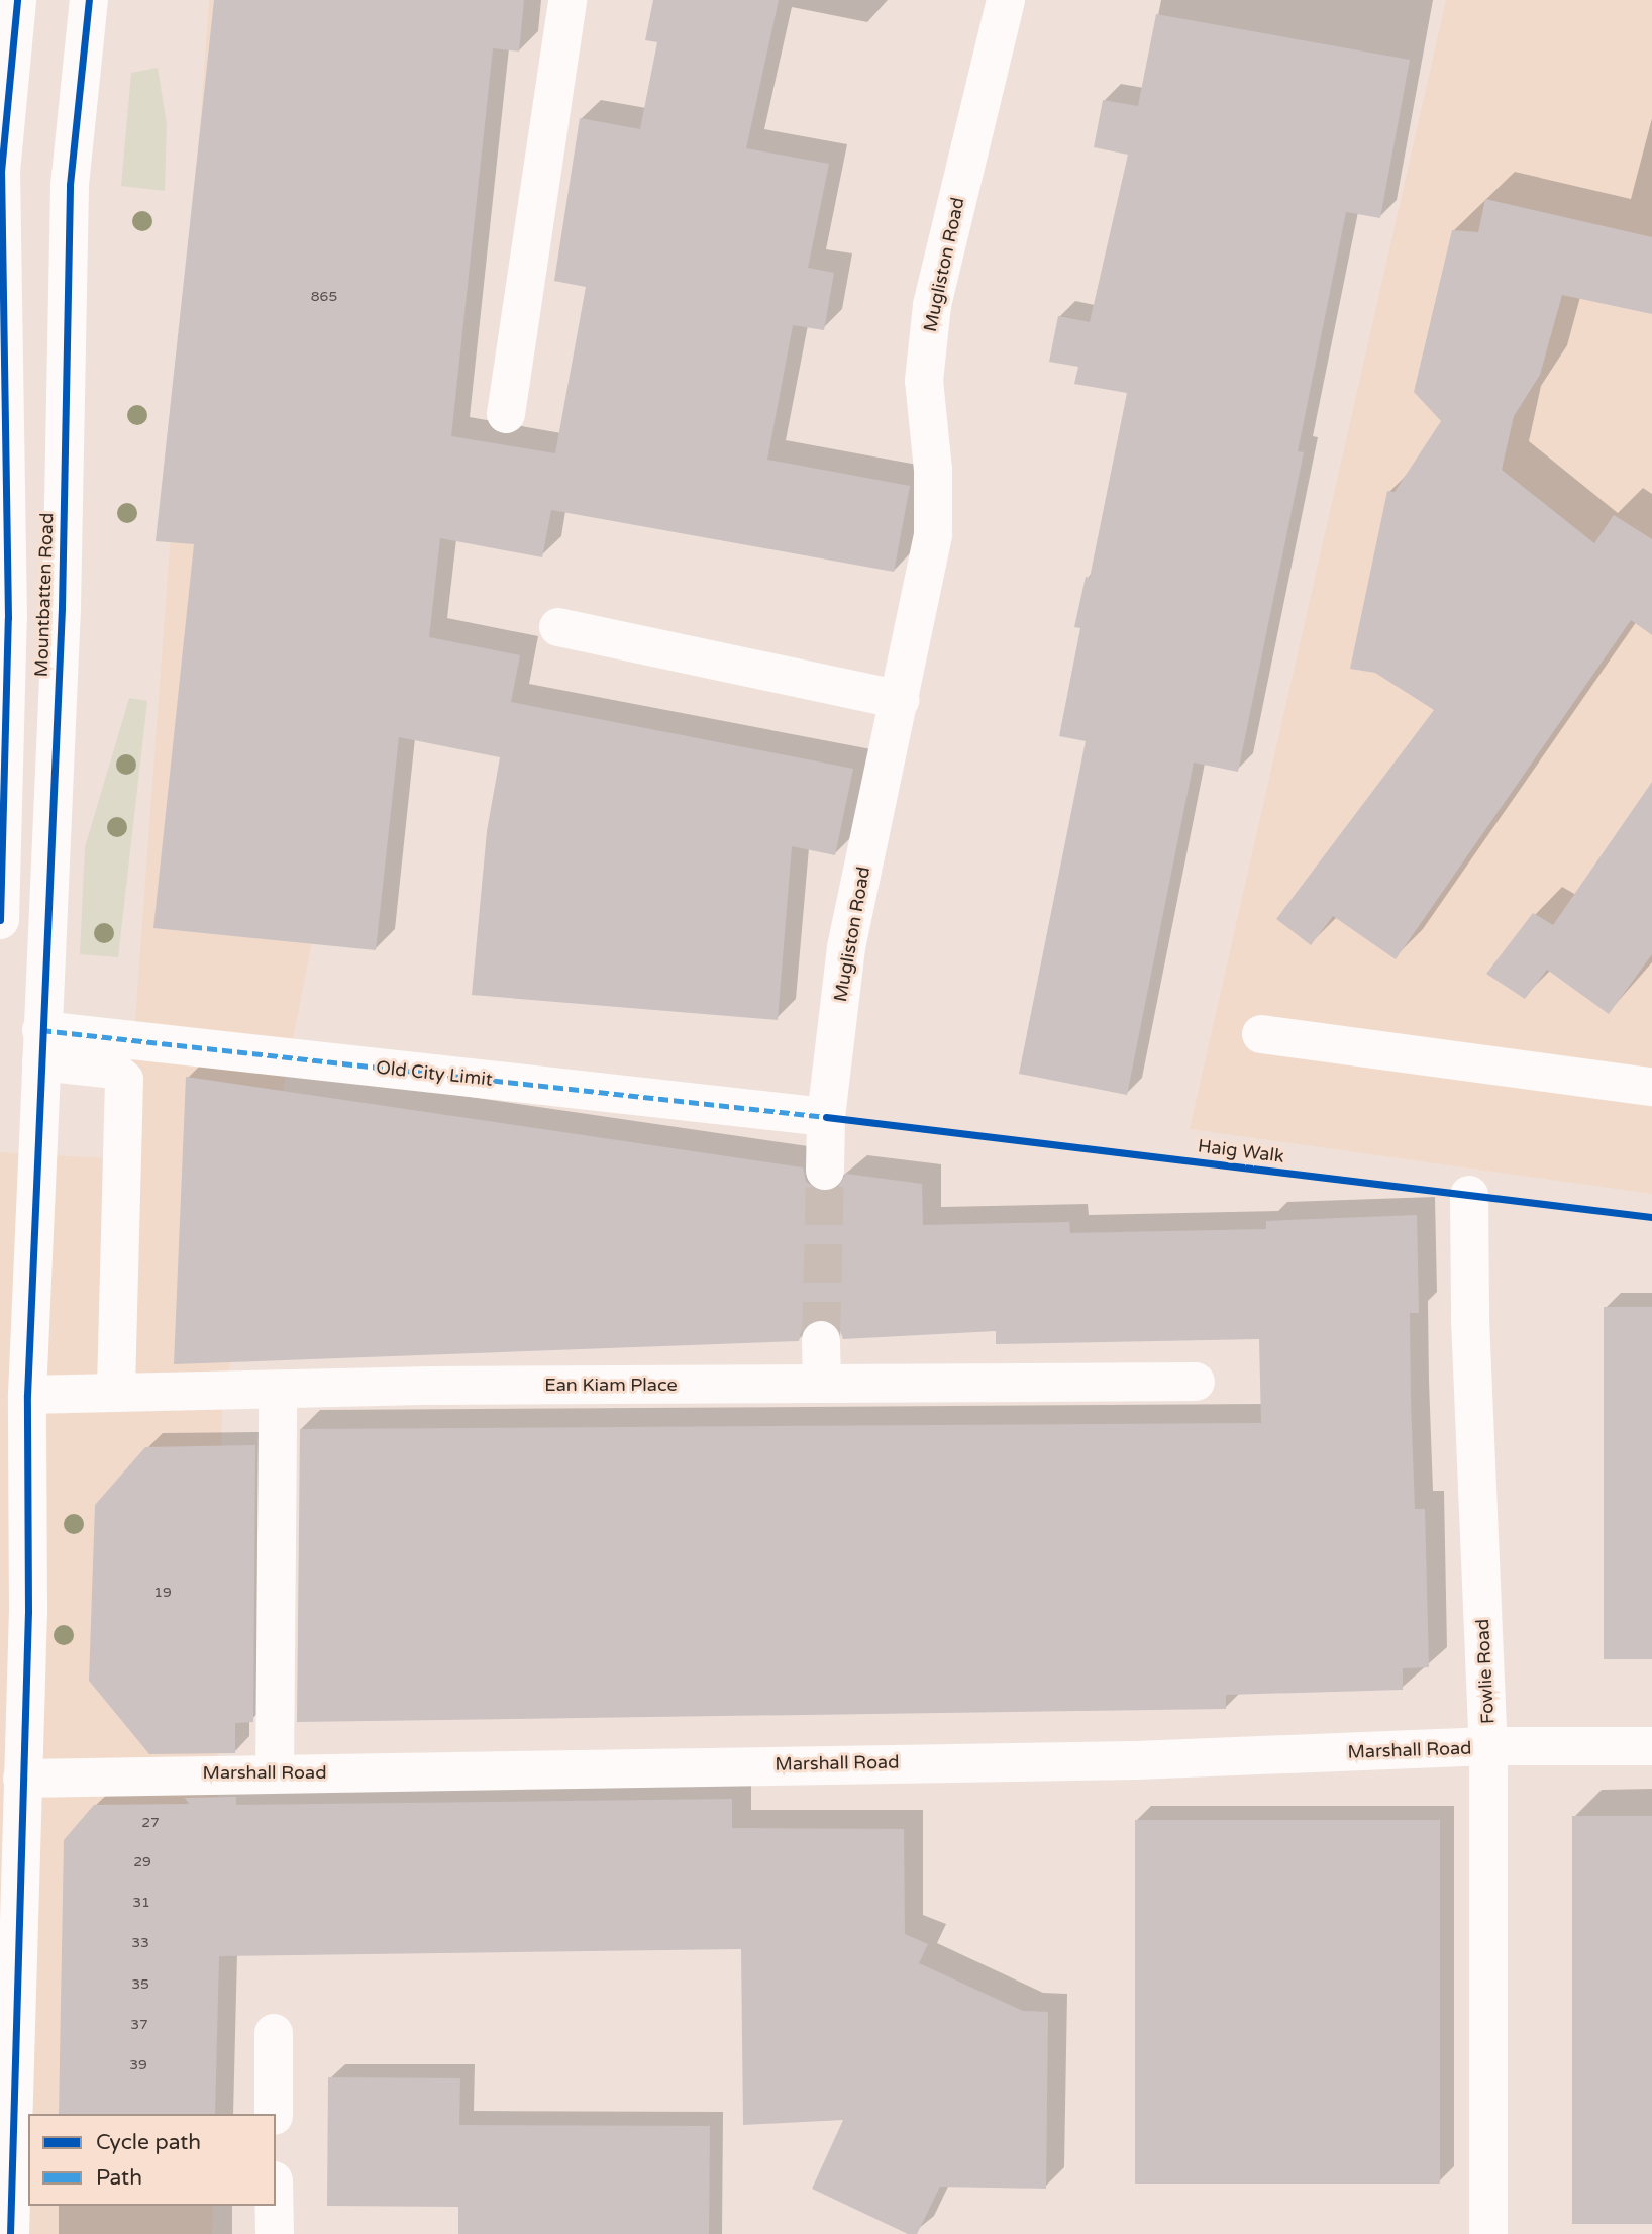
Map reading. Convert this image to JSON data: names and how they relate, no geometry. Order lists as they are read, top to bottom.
{
  "streets": {
    "street": [
      "Mugliston Road",
      "Mountbatten Road",
      "Old City Limit",
      "Ean Kiam Place",
      "Fowlie Road",
      "Marshall Road"
    ],
    "cycle path": ["Haig Walk"]
  },
  "crossings": [
    ["Mugliston Road", "Old City Limit"],
    ["Mountbatten Road", "Old City Limit"],
    ["Mountbatten Road", "Ean Kiam Place"],
    ["Mountbatten Road", "Marshall Road"],
    ["Fowlie Road", "Marshall Road"]
  ],
  "house_numbers": [
    "865",
    "19",
    "27",
    "29",
    "31",
    "33",
    "35",
    "37",
    "39"
  ],
  "legend": ["Cycle path", "Path"]
}
